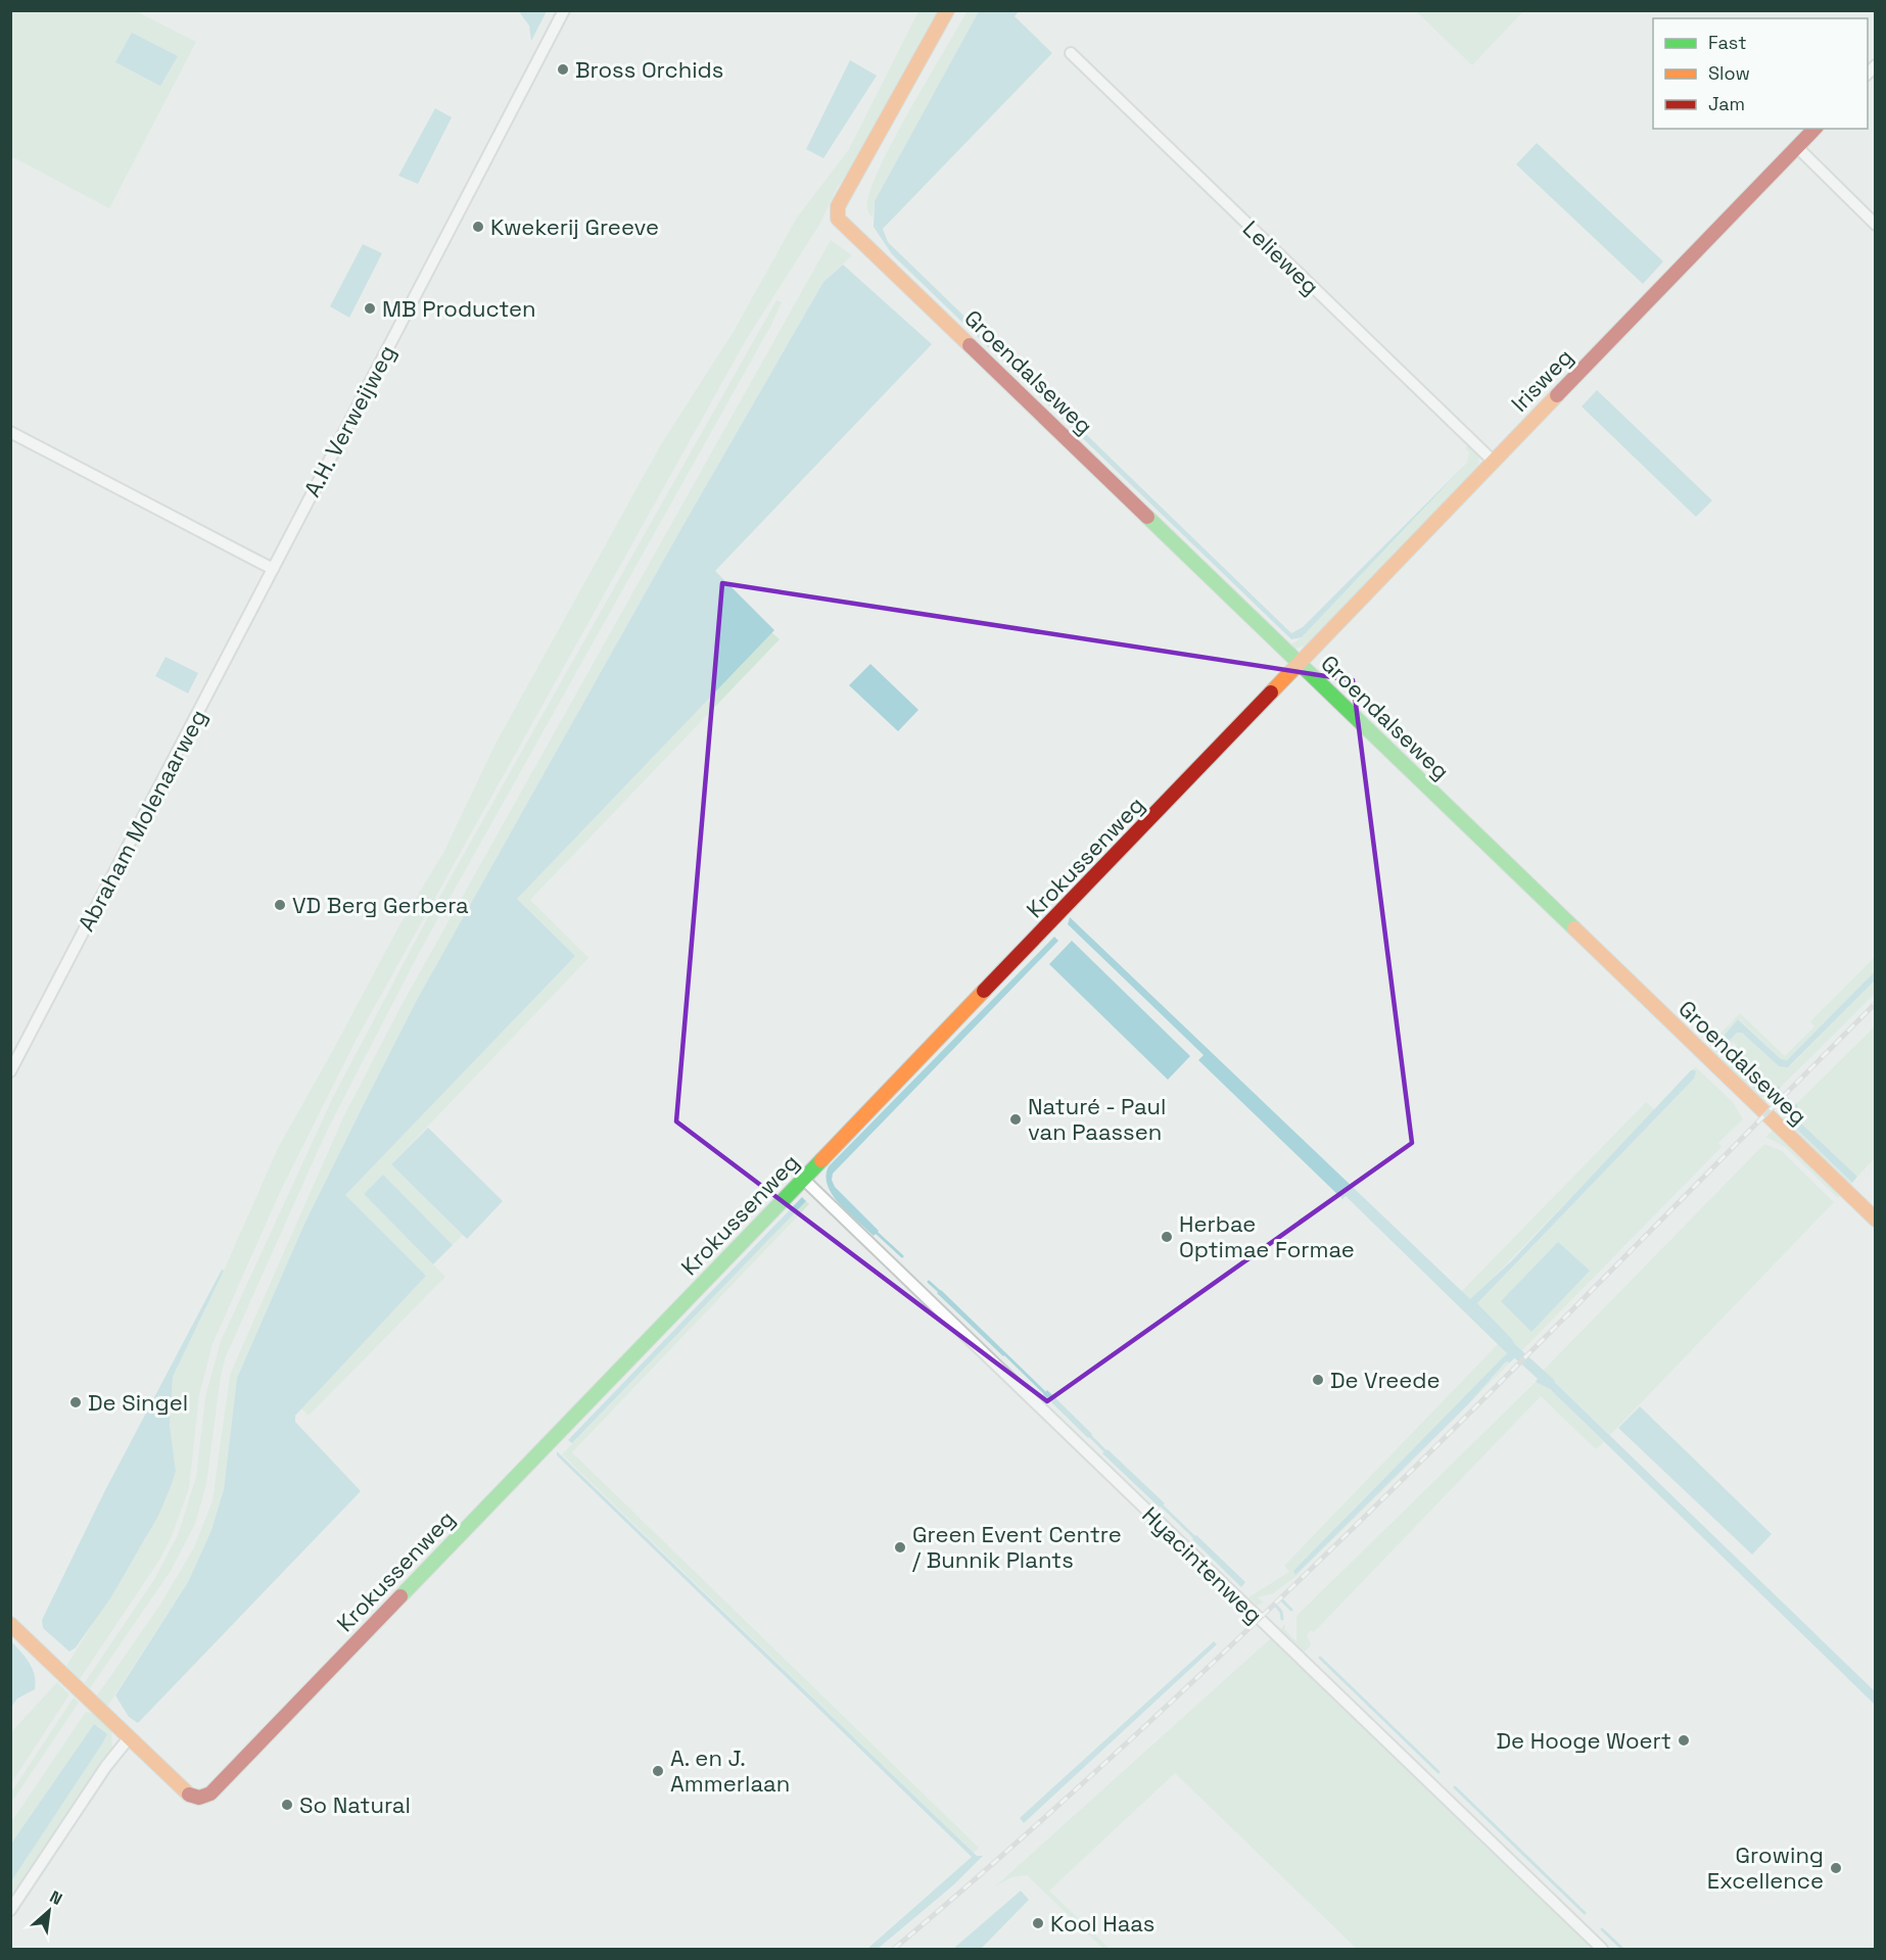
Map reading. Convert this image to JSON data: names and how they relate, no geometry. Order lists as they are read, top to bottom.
{
  "streets": {
    "street": [
      "Lelieweg",
      "Groendalseweg",
      "Irisweg",
      "A.H. Verweijweg",
      "Abraham Molenaarweg",
      "Krokussenweg",
      "Hyacintenweg"
    ]
  },
  "crossings": [
    ["Lelieweg", "Irisweg"],
    ["Groendalseweg", "Irisweg"],
    ["Groendalseweg", "Krokussenweg"],
    ["Irisweg", "Krokussenweg"],
    ["A.H. Verweijweg", "Abraham Molenaarweg"],
    ["Krokussenweg", "Hyacintenweg"]
  ],
  "places": [
    "Bross Orchids",
    "Kwekerij Greeve",
    "MB Producten",
    "VD Berg Gerbera",
    "Naturé - Paul van Paassen",
    "Herbae Optimae Formae",
    "De Vreede",
    "De Singel",
    "Green Event Centre / Bunnik Plants",
    "De Hooge Woert",
    "A. en J. Ammerlaan",
    "So Natural",
    "Growing Excellence",
    "Kool Haas"
  ],
  "legend": ["Fast", "Slow", "Jam"],
  "north": "top right"
}
